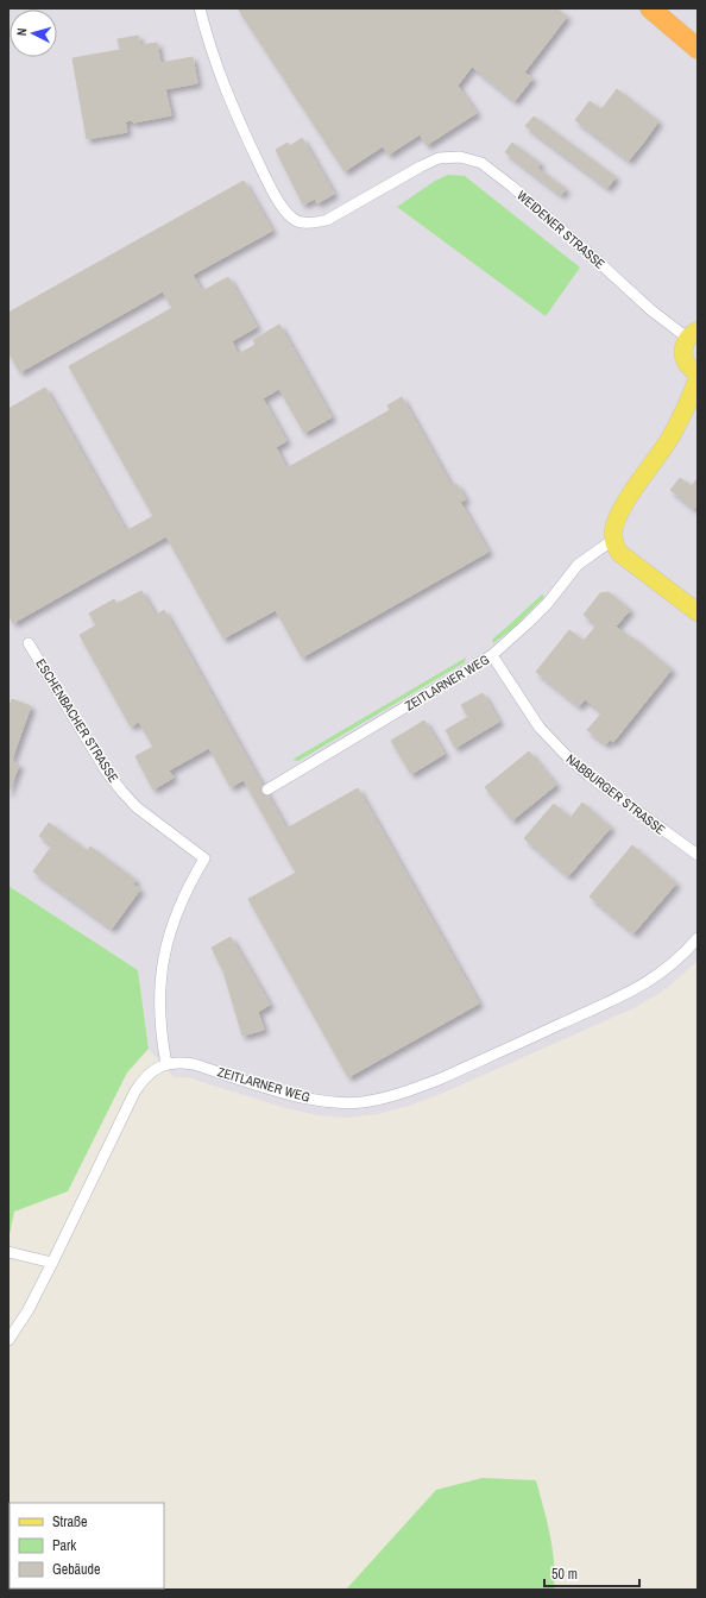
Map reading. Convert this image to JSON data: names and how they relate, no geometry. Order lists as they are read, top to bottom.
{
  "streets": {
    "street": [
      "WEIDENER STRASSE",
      "ZEITLARNER WEG",
      "ESCHENBACHER STRASSE",
      "NABBURGER STRASSE"
    ]
  },
  "crossings": [
    ["ZEITLARNER WEG", "ESCHENBACHER STRASSE"],
    ["ZEITLARNER WEG", "NABBURGER STRASSE"]
  ],
  "legend": ["Straße", "Park", "Gebäude"],
  "scale_bar": "50 m",
  "north": "left"
}
